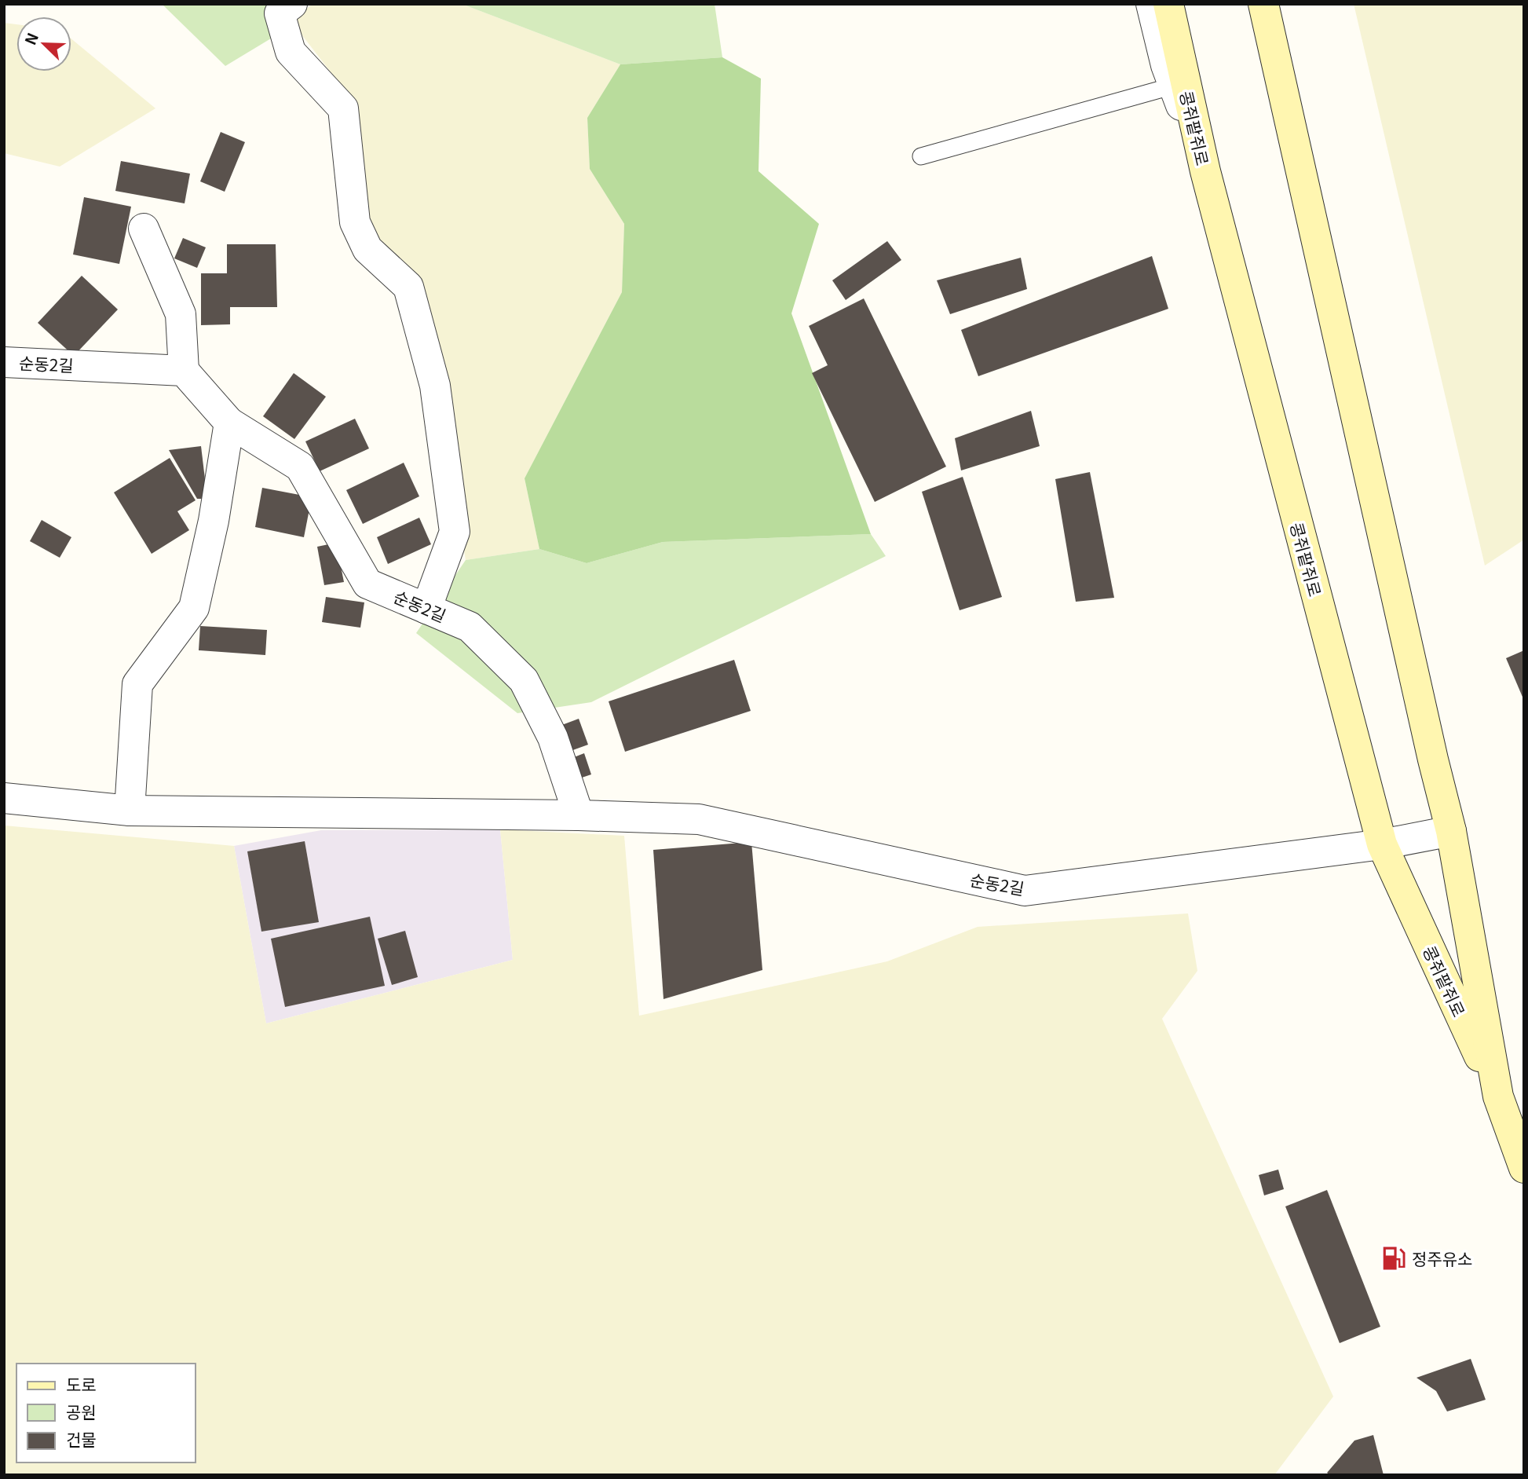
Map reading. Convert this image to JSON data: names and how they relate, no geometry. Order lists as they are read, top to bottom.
{
  "streets": {
    "main road": ["콩쥐팥쥐로"],
    "street": ["순동2길"]
  },
  "crossings": [
    ["콩쥐팥쥐로", "순동2길"]
  ],
  "places": {
    "fuel station": ["정주유소"]
  },
  "legend": ["도로", "공원", "건물"],
  "north": "top left"
}
